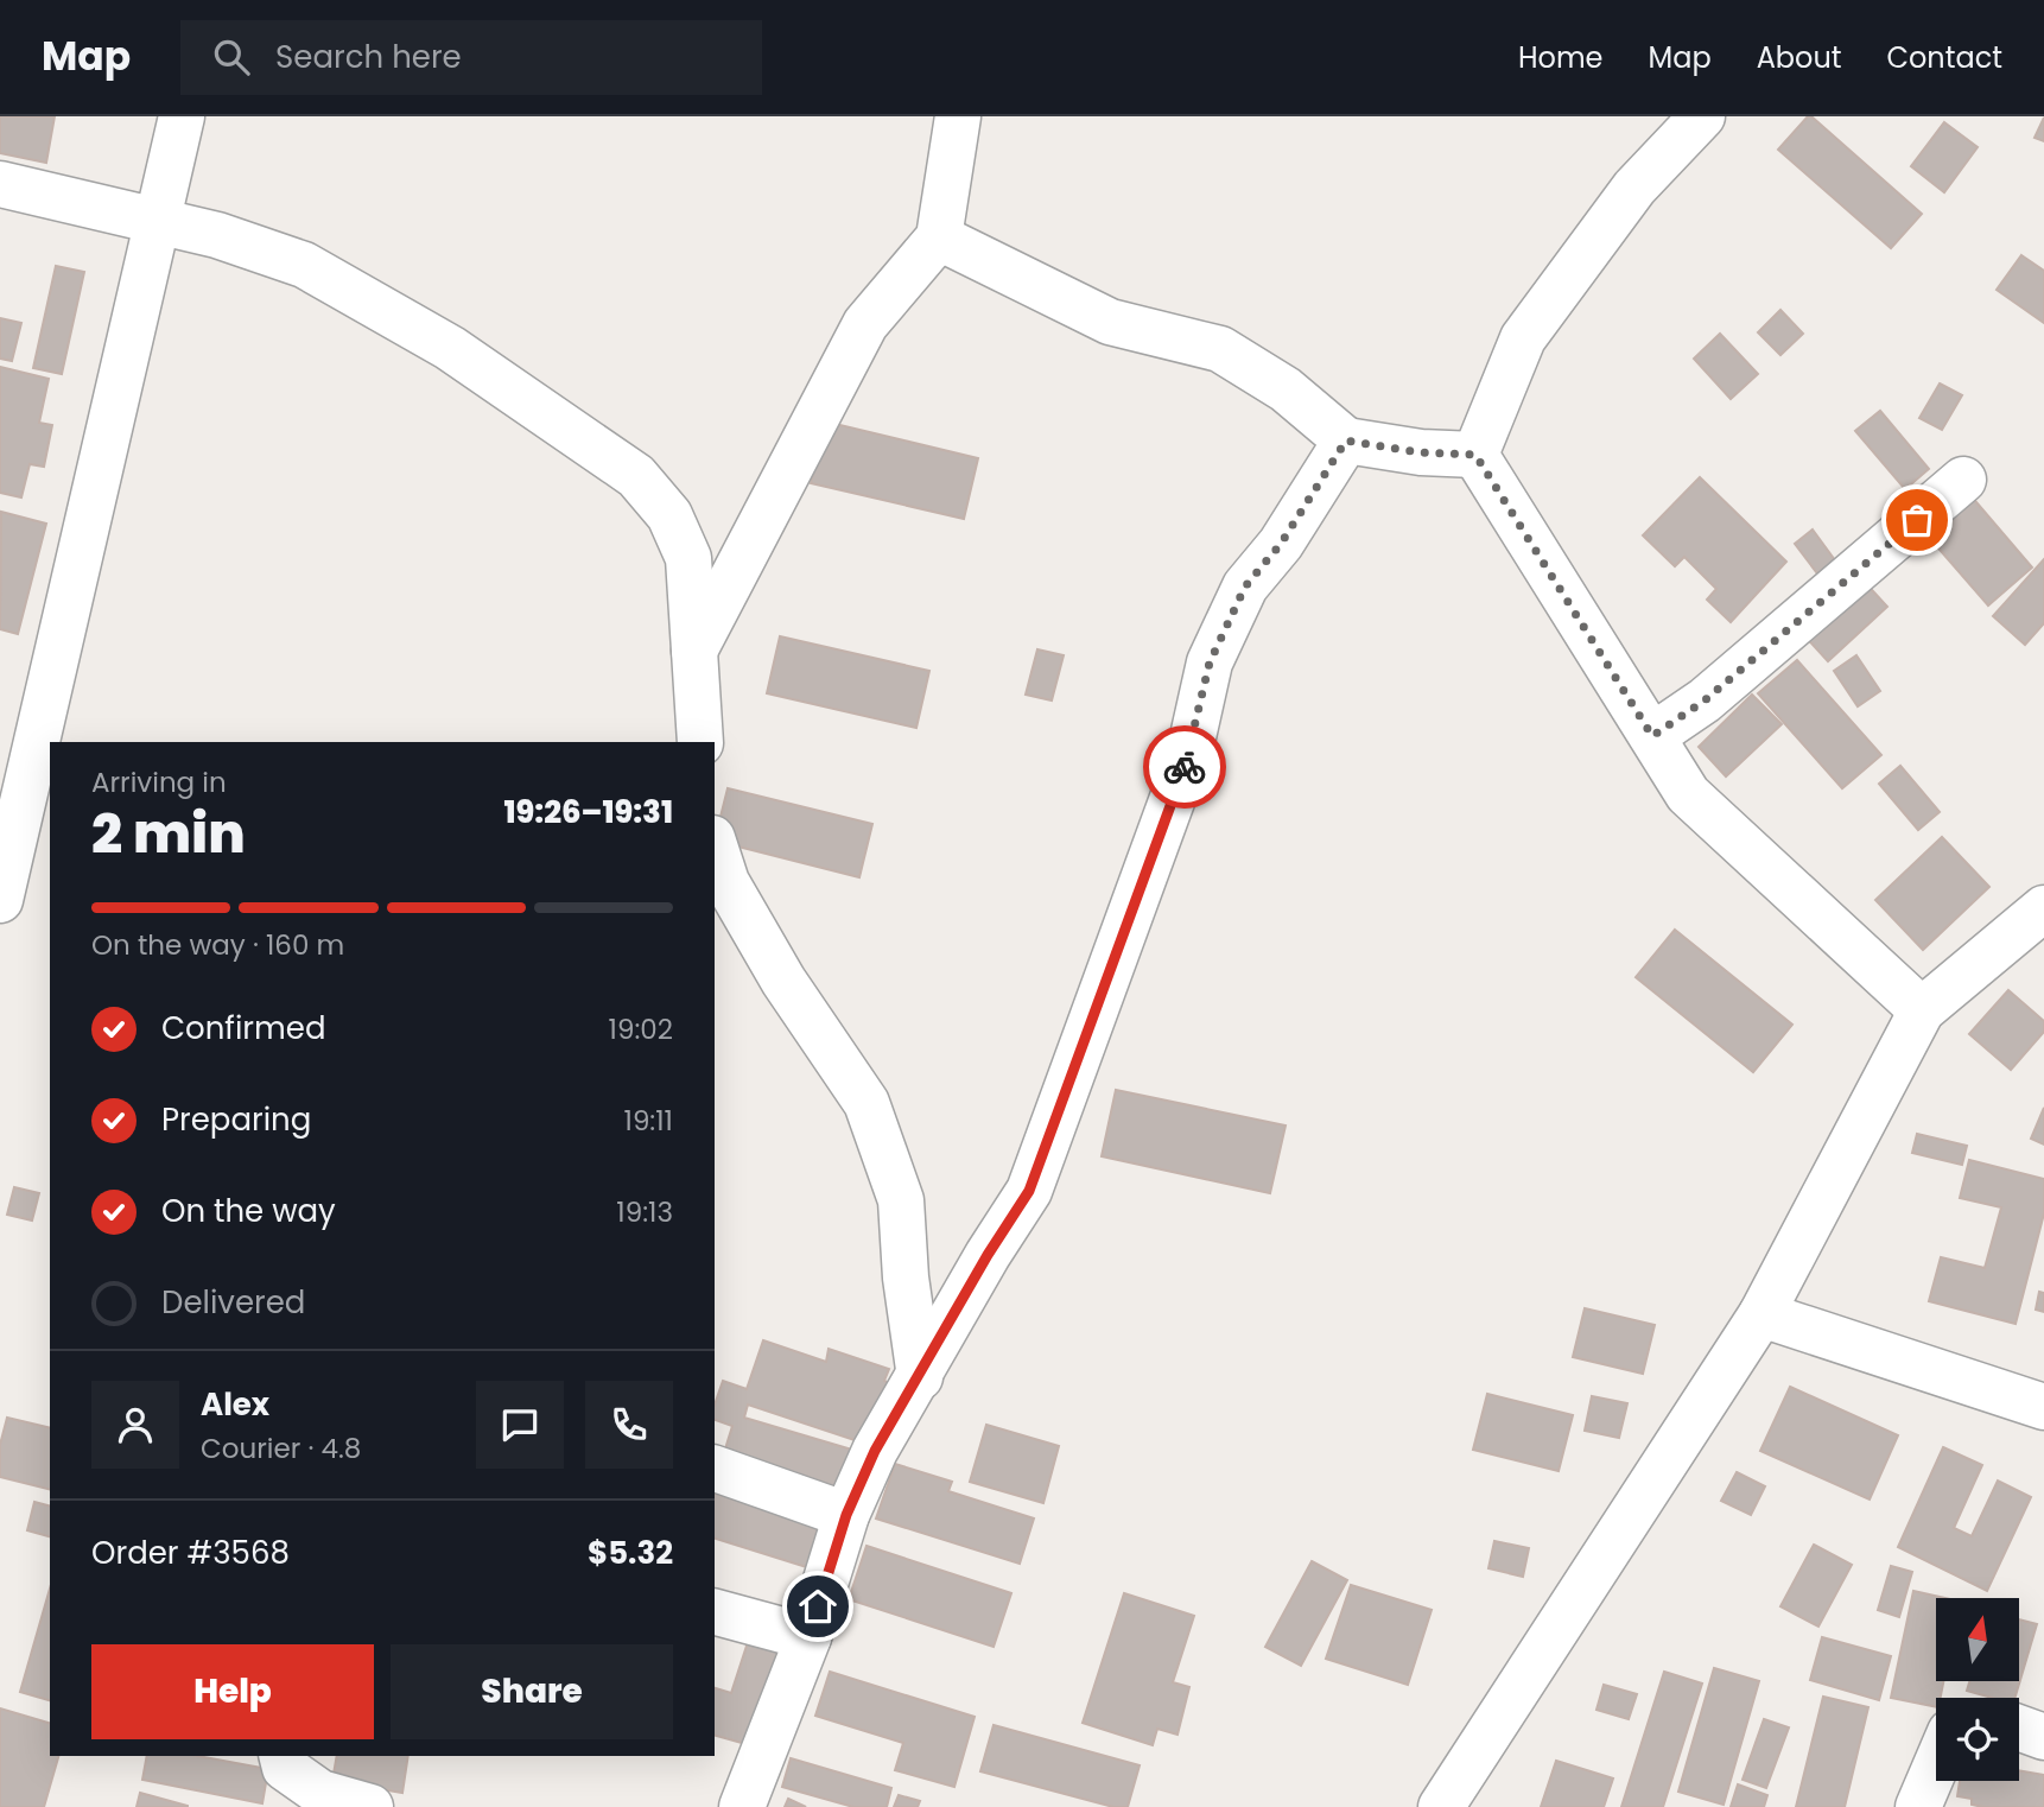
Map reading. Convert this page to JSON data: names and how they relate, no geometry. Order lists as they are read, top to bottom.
{
  "north": "top",
  "page": {
    "header": "Map",
    "search": "Search here",
    "nav": [
      "Home",
      "Map",
      "About",
      "Contact"
    ],
    "heading": ["2 min", "Arriving in", "19:26–19:31"],
    "panel": [
      "Alex",
      "Courier · 4.8",
      "Order #3568",
      "$5.32"
    ],
    "bar": "On the way · 160 m",
    "list": [
      ["Confirmed", "19:02"],
      ["Preparing", "19:11"],
      ["On the way", "19:13"],
      "Delivered"
    ],
    "buttons": ["Help", "Share"]
  }
}
